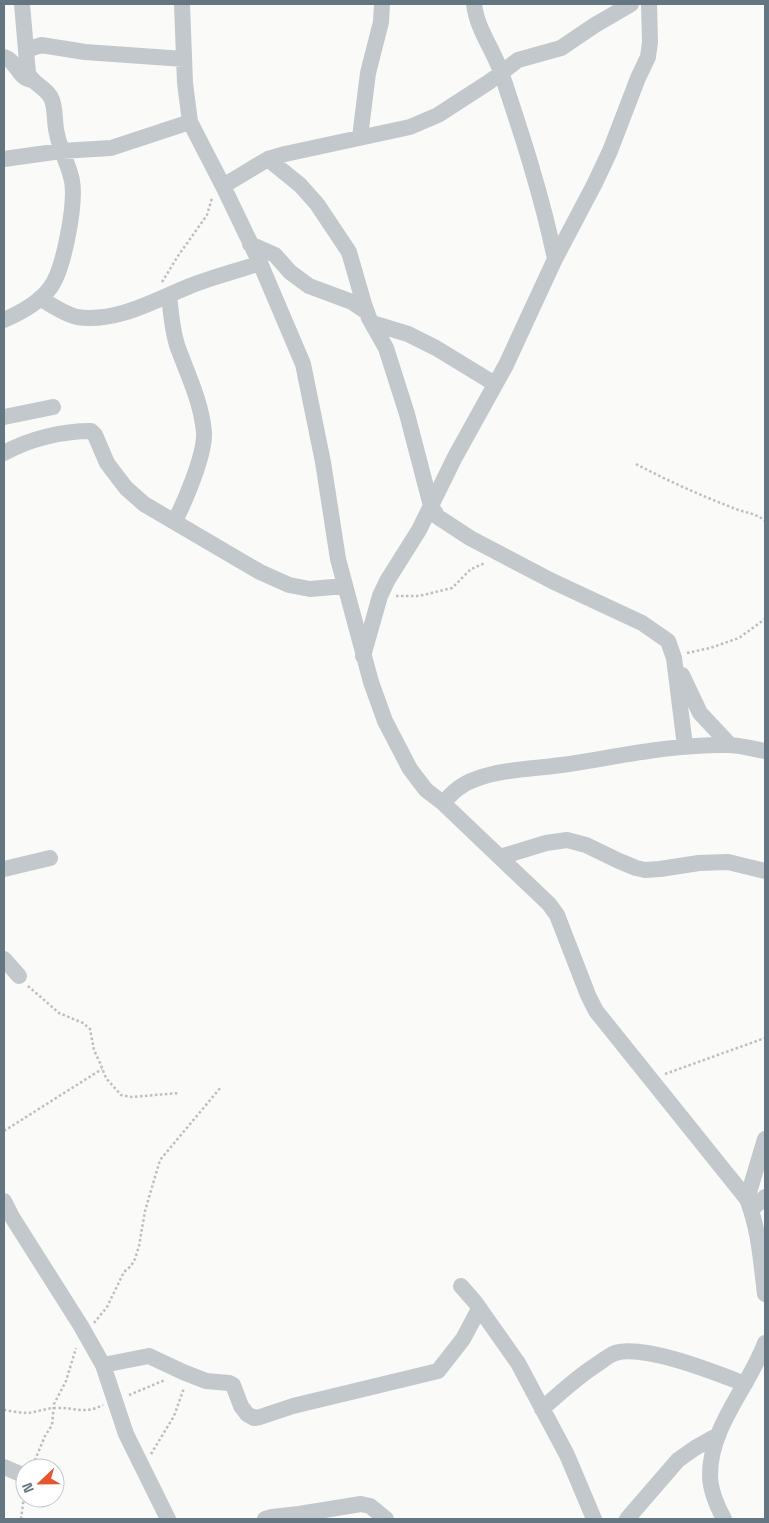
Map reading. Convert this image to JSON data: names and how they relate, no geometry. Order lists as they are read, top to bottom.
{
  "north": "left"
}
